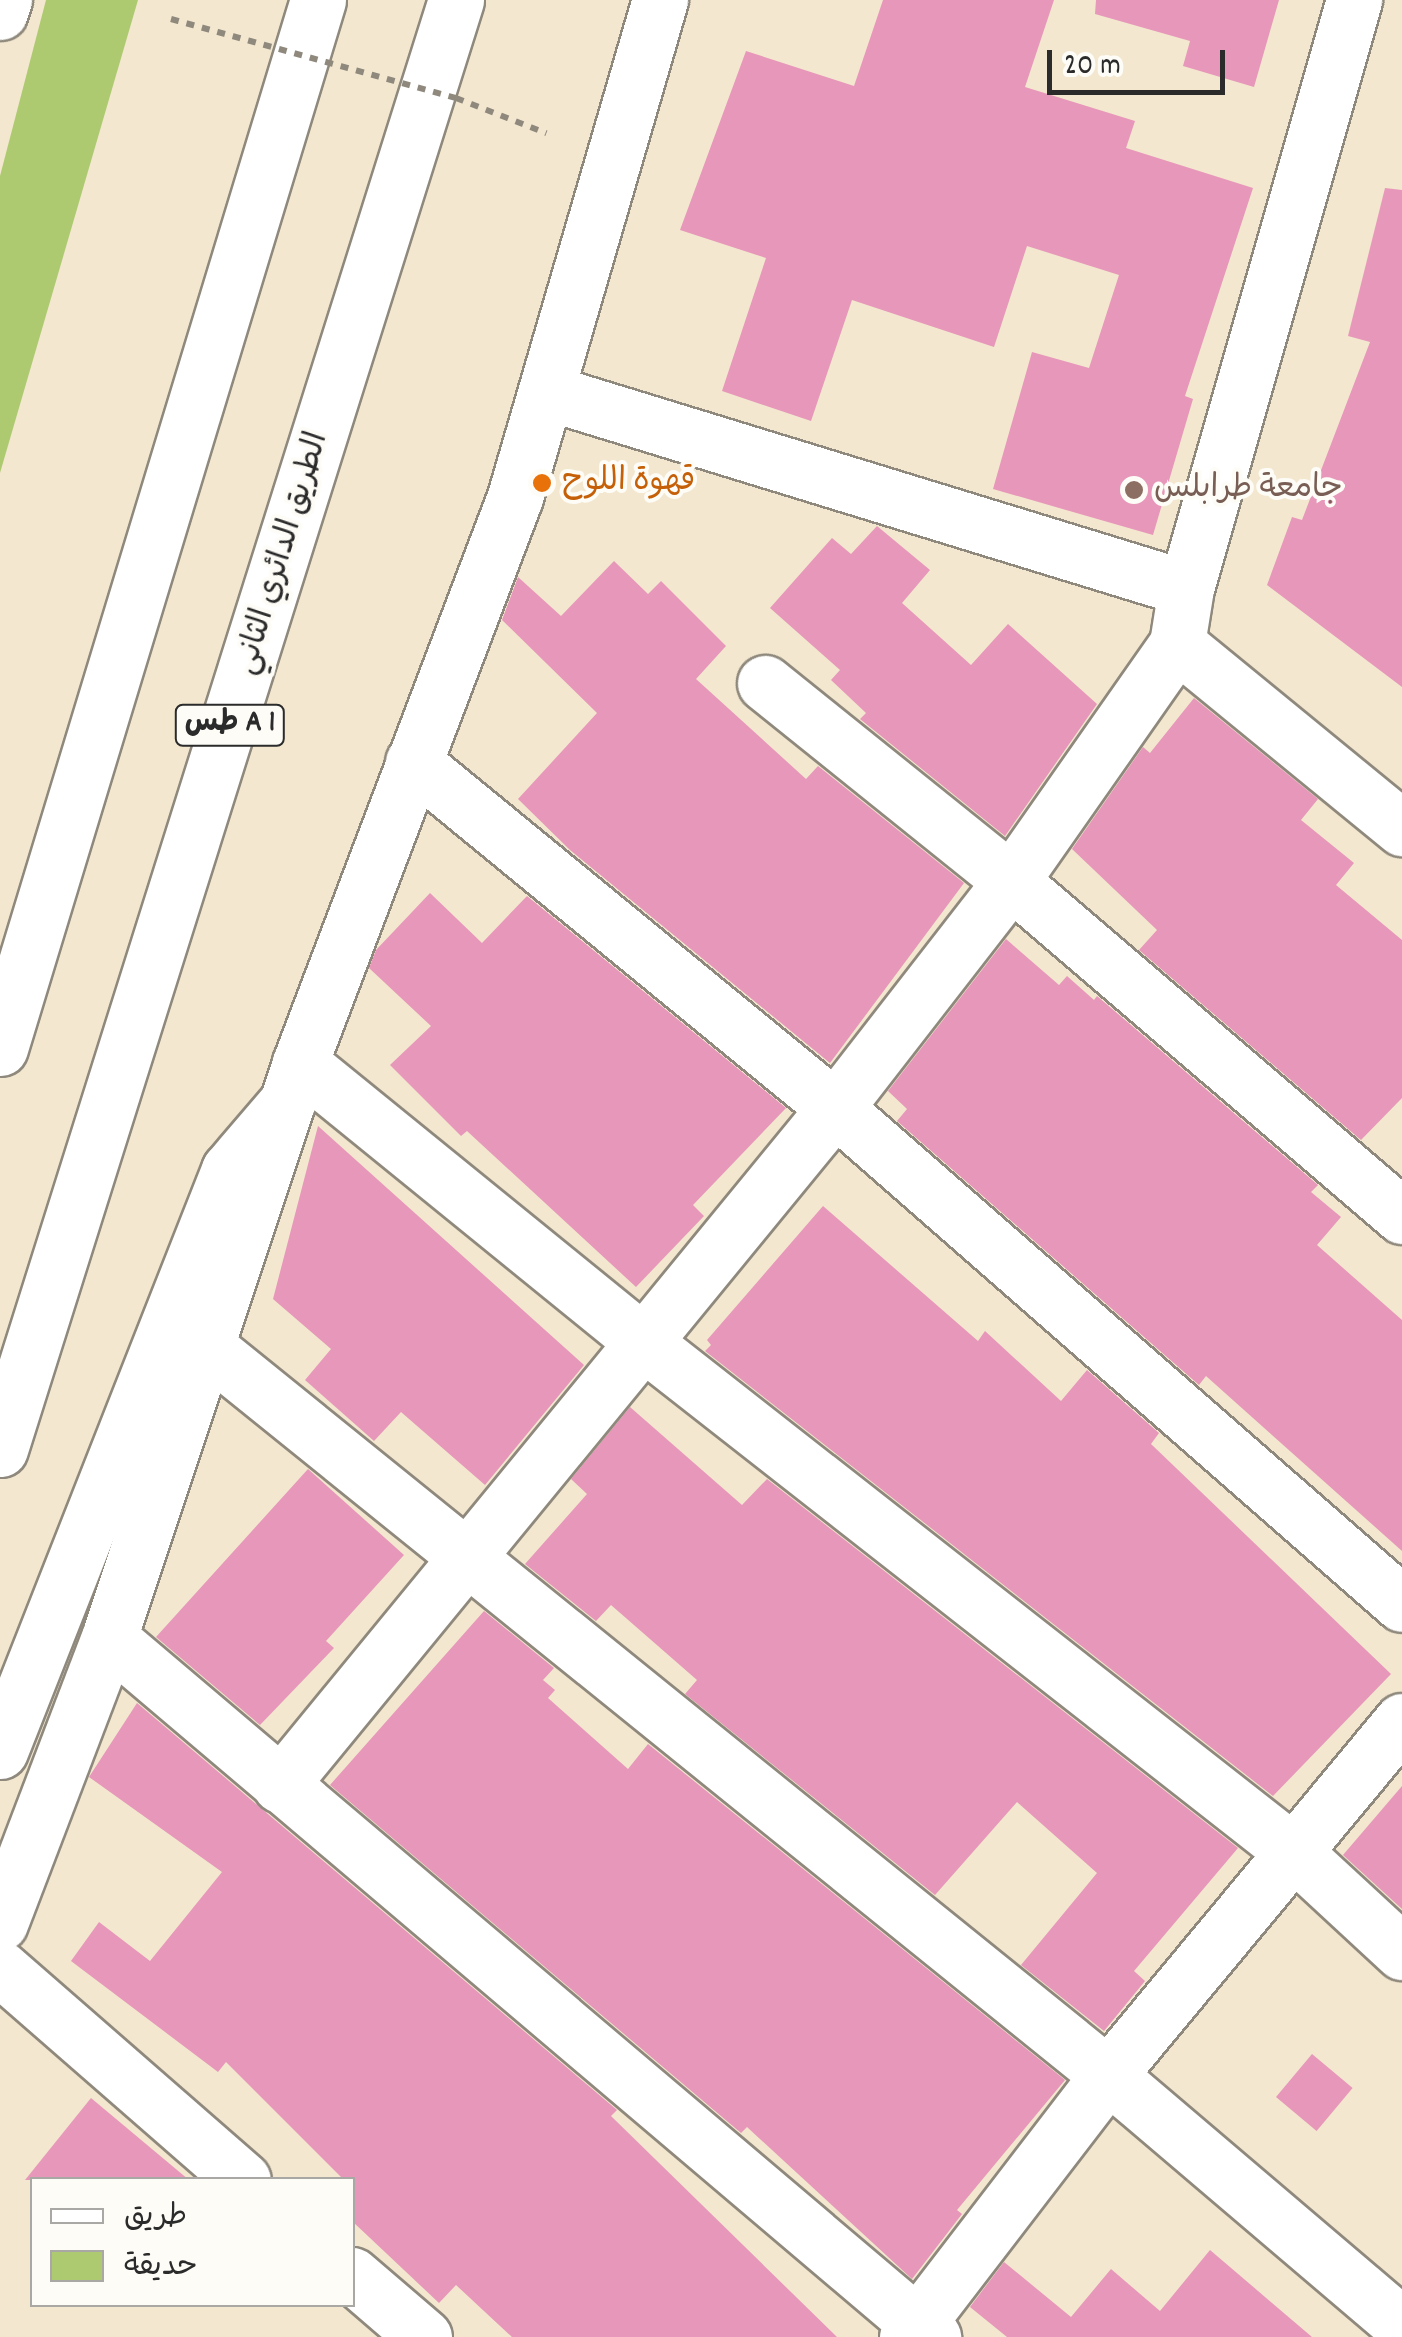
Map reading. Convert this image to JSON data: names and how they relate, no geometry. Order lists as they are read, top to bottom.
{
  "streets": {
    "main road": ["الطريق الدائري الثاني", "طس A 1"]
  },
  "places": ["قهوة اللوح", "جامعة طرابلس"],
  "legend": ["طريق", "حديقة"],
  "scale_bar": "20 m"
}
